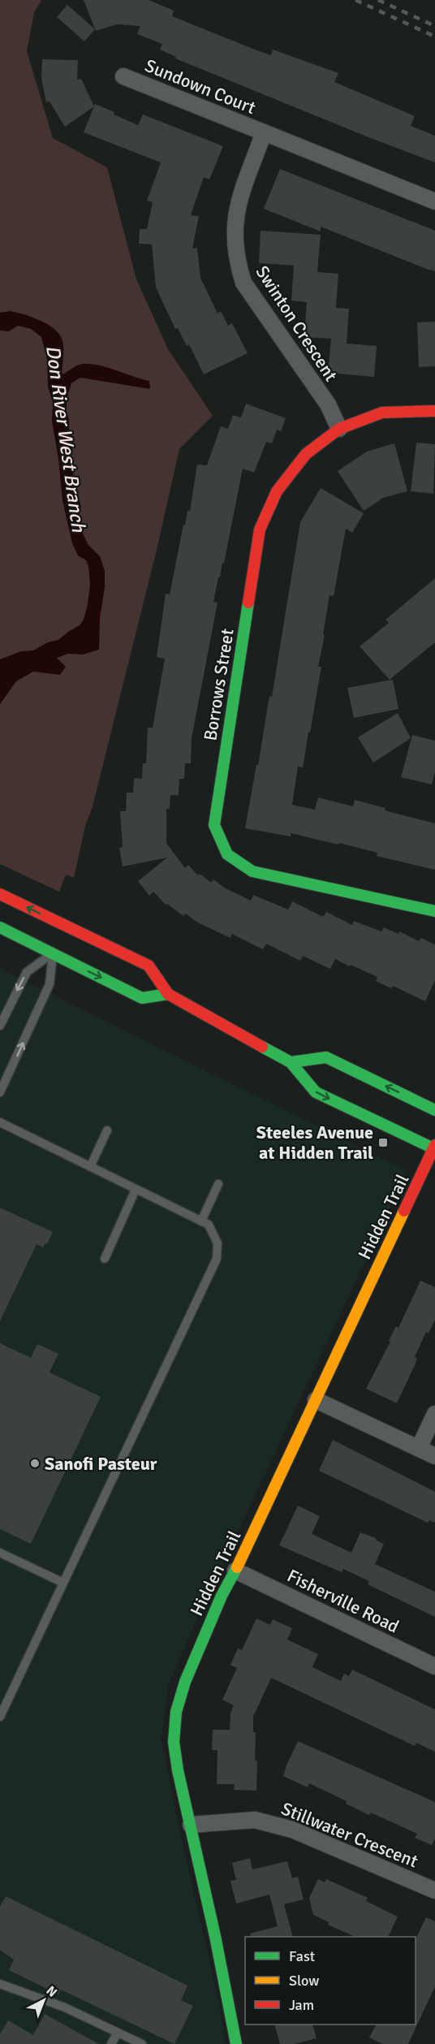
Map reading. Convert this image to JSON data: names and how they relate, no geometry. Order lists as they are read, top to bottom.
{
  "streets": {
    "street": [
      "Sundown Court",
      "Swinton Crescent",
      "Borrows Street",
      "Hidden Trail",
      "Fisherville Road",
      "Stillwater Crescent"
    ]
  },
  "crossings": [
    ["Sundown Court", "Swinton Crescent"],
    ["Swinton Crescent", "Borrows Street"],
    ["Hidden Trail", "Fisherville Road"],
    ["Hidden Trail", "Stillwater Crescent"]
  ],
  "water": ["Don River West Branch"],
  "places": {
    "transit": ["Steeles Avenue at Hidden Trail"],
    "other": ["Sanofi Pasteur"]
  },
  "legend": ["Fast", "Slow", "Jam"],
  "north": "top right"
}
